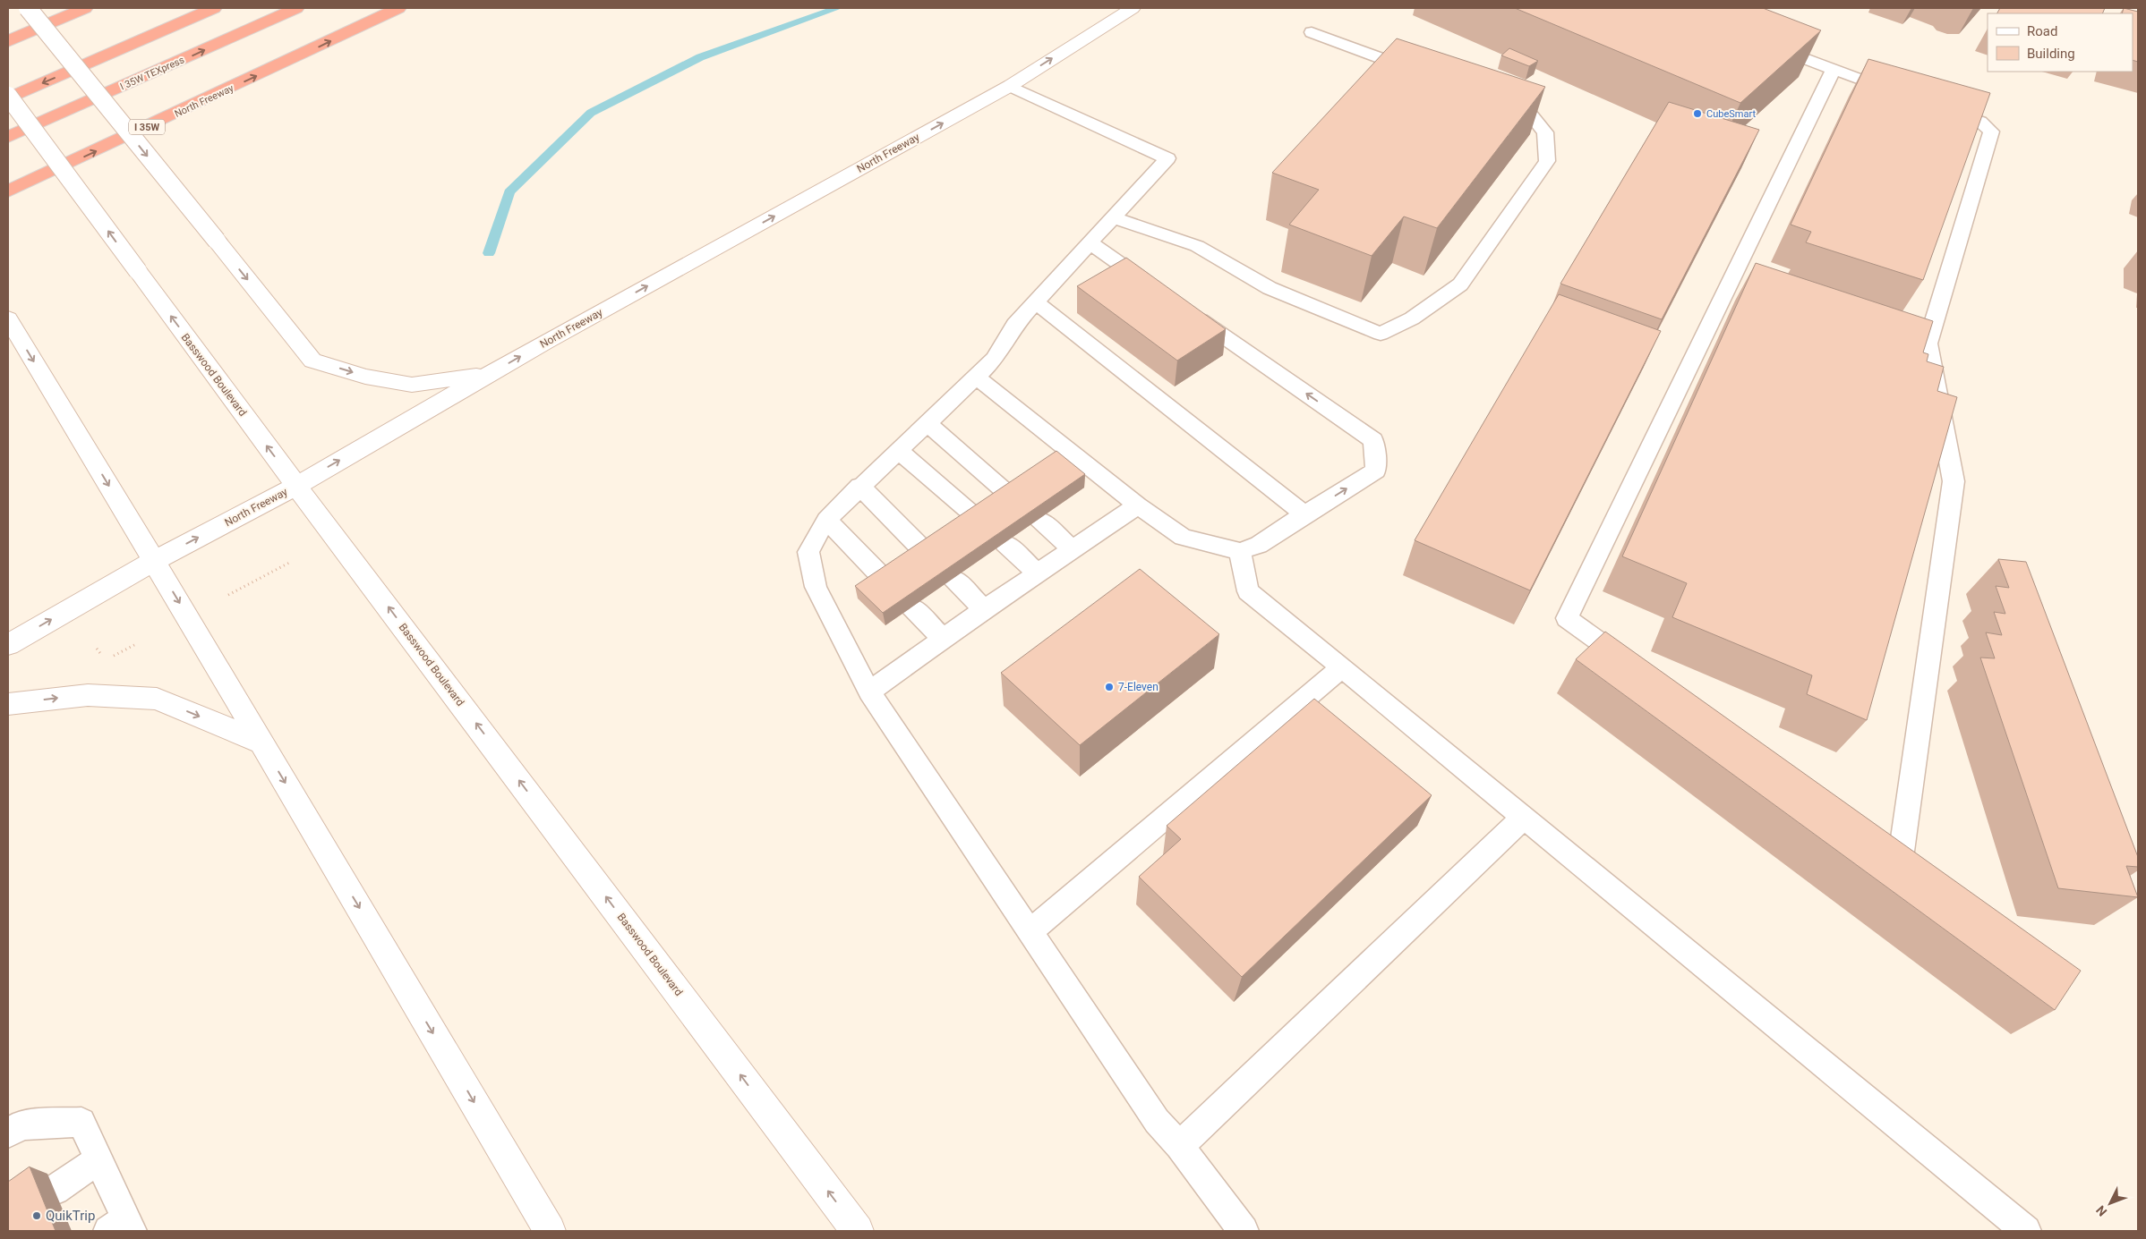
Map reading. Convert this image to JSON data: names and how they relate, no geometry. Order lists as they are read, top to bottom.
{
  "streets": {
    "highway": ["I 35W TEXpress", "North Freeway", "I 35W"],
    "main road": ["Basswood Boulevard"]
  },
  "crossings": [
    ["North Freeway", "Basswood Boulevard"]
  ],
  "one_way": ["North Freeway"],
  "places": ["CubeSmart", "7-Eleven", "QuikTrip"],
  "legend": ["Road", "Building"],
  "north": "bottom left"
}
